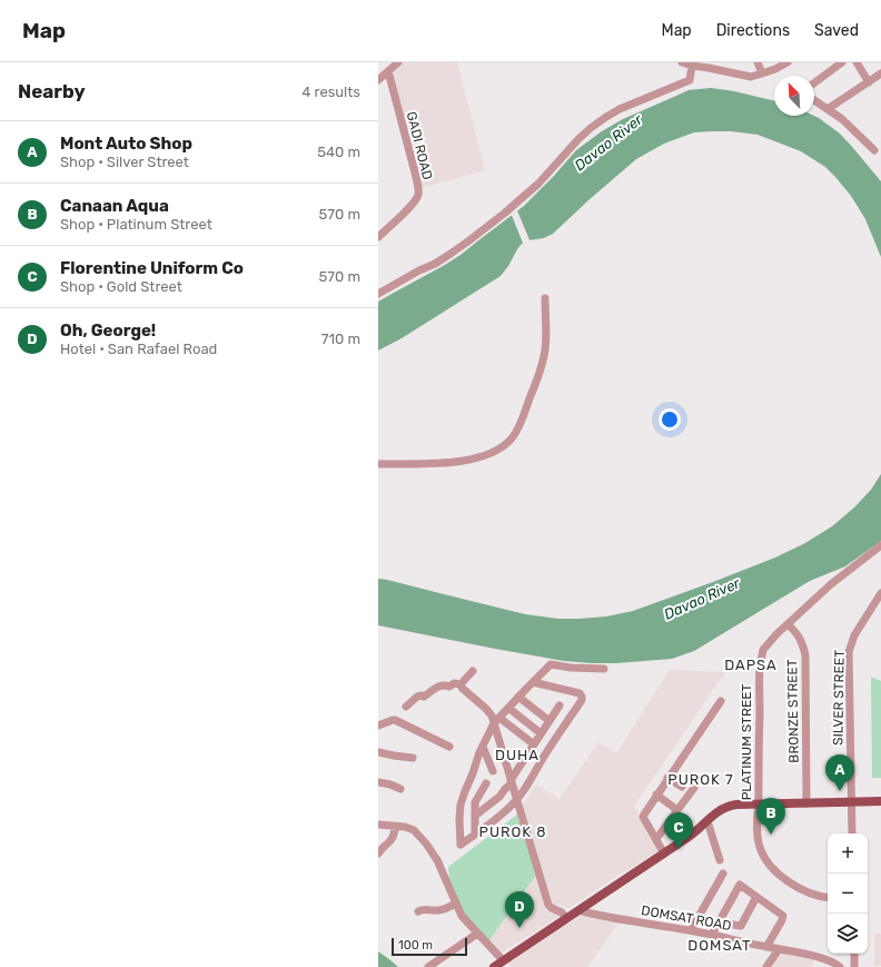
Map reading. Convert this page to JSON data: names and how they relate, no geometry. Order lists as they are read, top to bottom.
{
  "streets": {
    "street": [
      "GADI ROAD",
      "SILVER STREET",
      "BRONZE STREET",
      "PLATINUM STREET",
      "DOMSAT ROAD"
    ]
  },
  "crossings": [
    ["BRONZE STREET", "PLATINUM STREET"]
  ],
  "districts": [
    "DAPSA",
    "DUHA",
    "PUROK 7",
    "PUROK 8",
    "DOMSAT"
  ],
  "water": ["Davao River"],
  "scale_bar": "100 m",
  "north": "top left",
  "page": {
    "header": "Map",
    "nav": ["Map", "Directions", "Saved"],
    "heading": ["Nearby", "4 results"],
    "list": [
      {
        "mark": "A",
        "name": "Mont Auto Shop",
        "note": "Shop · Silver Street",
        "value": "540 m"
      },
      {
        "mark": "B",
        "name": "Canaan Aqua",
        "note": "Shop · Platinum Street",
        "value": "570 m"
      },
      {
        "mark": "C",
        "name": "Florentine Uniform Co",
        "note": "Shop · Gold Street",
        "value": "570 m"
      },
      {
        "mark": "D",
        "name": "Oh, George!",
        "note": "Hotel · San Rafael Road",
        "value": "710 m"
      }
    ],
    "pins": [
      "A",
      "B",
      "C",
      "D"
    ],
    "map_buttons": ["+", "−"],
    "scale": "100 m"
  }
}
